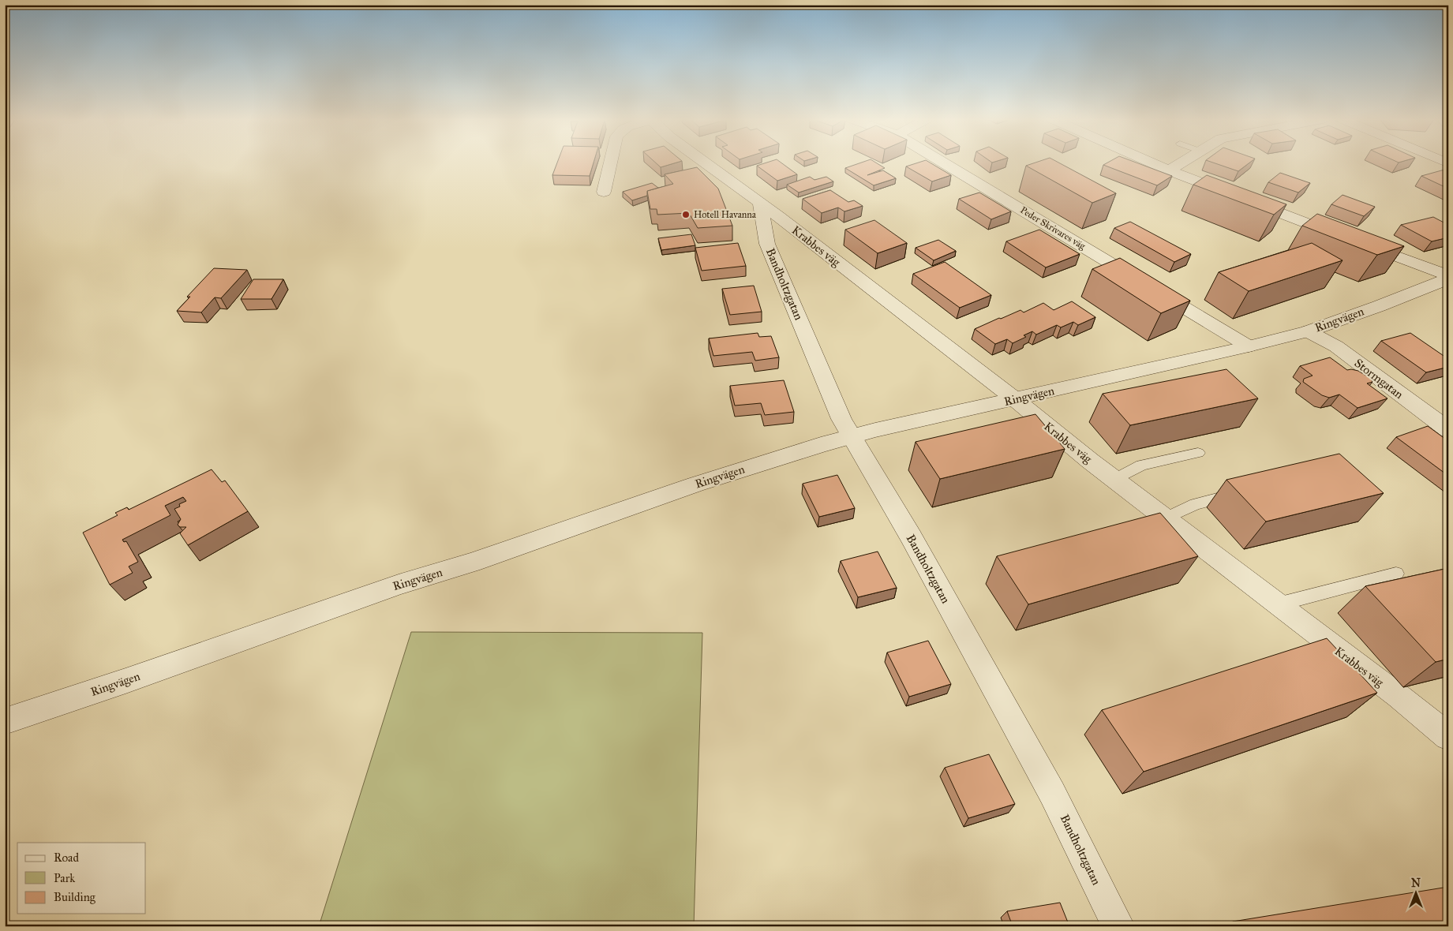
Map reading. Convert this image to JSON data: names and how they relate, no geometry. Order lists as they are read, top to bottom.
{
  "streets": {
    "street": [
      "Peder Skrivares väg",
      "Krabbes väg",
      "Bandholtzgatan",
      "Ringvägen",
      "Stormgatan"
    ]
  },
  "crossings": [
    ["Peder Skrivares väg", "Ringvägen"],
    ["Krabbes väg", "Bandholtzgatan"],
    ["Krabbes väg", "Ringvägen"],
    ["Bandholtzgatan", "Ringvägen"],
    ["Ringvägen", "Stormgatan"]
  ],
  "places": ["Hotell Havanna"],
  "legend": ["Road", "Park", "Building"],
  "north": "top"
}
